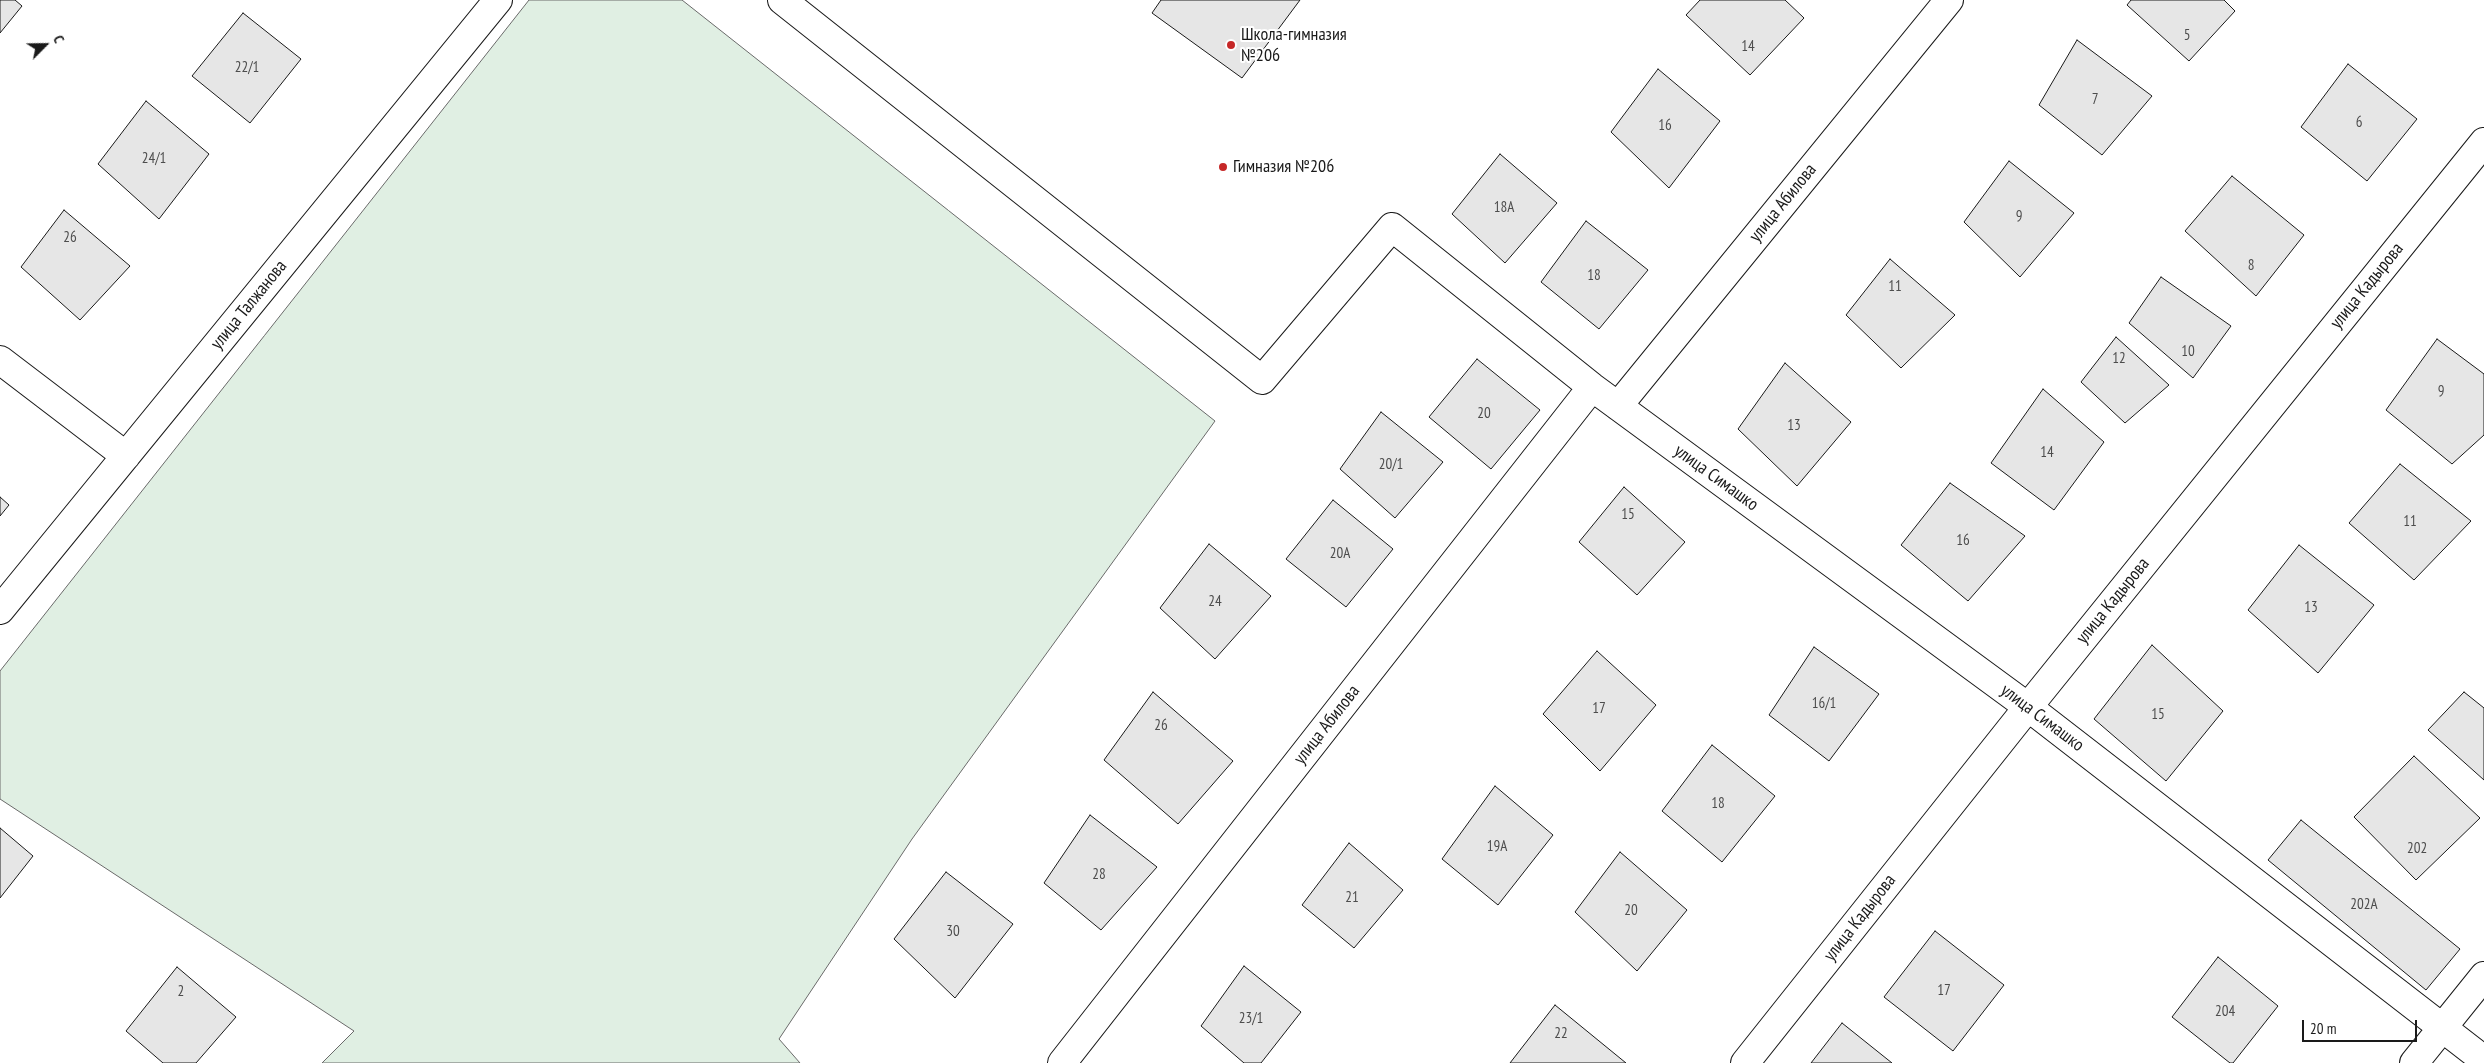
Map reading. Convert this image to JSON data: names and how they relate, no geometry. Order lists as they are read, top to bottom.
{
  "streets": {
    "street": [
      "улица Абилова",
      "улица Кадырова",
      "улица Талжанова",
      "улица Симашко"
    ]
  },
  "crossings": [
    ["улица Абилова", "улица Симашко"],
    ["улица Кадырова", "улица Симашко"]
  ],
  "places": ["Школа-гимназия №206", "Гимназия №206"],
  "house_numbers": [
    "5",
    "14",
    "22/1",
    "7",
    "6",
    "16",
    "24/1",
    "18А",
    "9",
    "26",
    "8",
    "18",
    "11",
    "10",
    "12",
    "9",
    "20",
    "13",
    "14",
    "20/1",
    "15",
    "11",
    "16",
    "20А",
    "24",
    "13",
    "16/1",
    "17",
    "15",
    "26",
    "18",
    "19А",
    "202",
    "28",
    "21",
    "202А",
    "20",
    "30",
    "17",
    "2",
    "204",
    "23/1",
    "22"
  ],
  "scale_bar": "20 m",
  "north": "top right"
}
